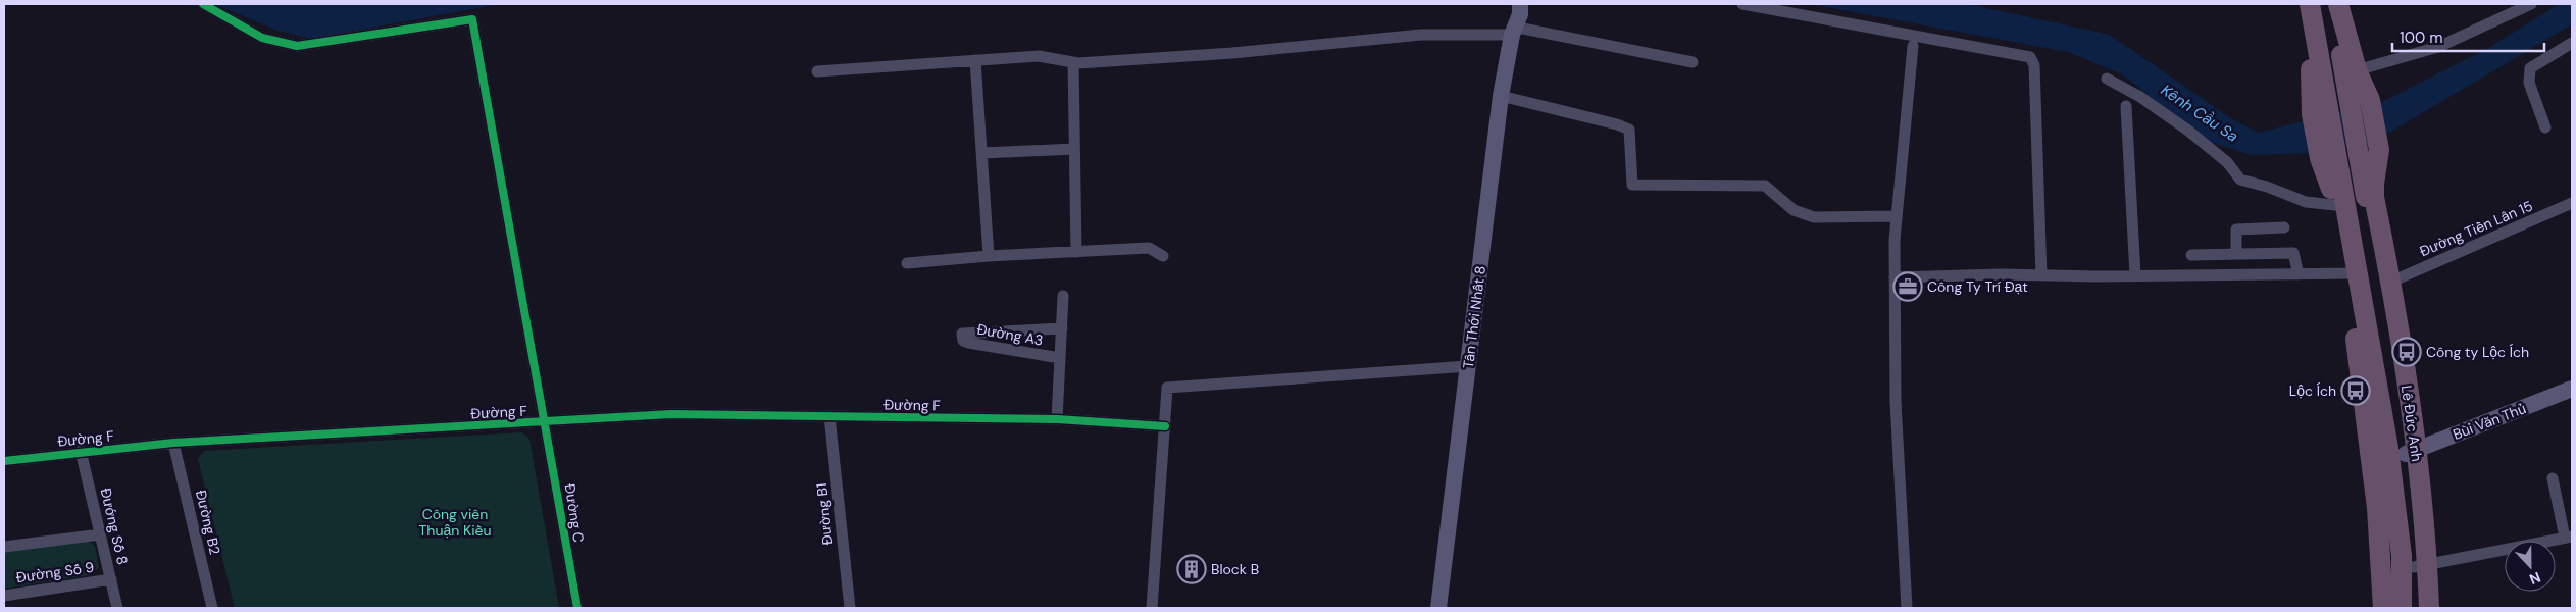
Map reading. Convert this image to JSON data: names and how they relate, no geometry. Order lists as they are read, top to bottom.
{
  "streets": {
    "highway": ["Lê Đức Anh"],
    "street": [
      "Đường Tiền Lân 15",
      "Tân Thới Nhất 8",
      "Đường A3",
      "Đường F",
      "Bùi Văn Thủ",
      "Đường C",
      "Đường B1",
      "Đường B2",
      "Đướng Số 8",
      "Đường Số 9"
    ]
  },
  "crossings": [
    ["Đường Tiền Lân 15", "Lê Đức Anh"],
    ["Đường F", "Đường C"],
    ["Đường F", "Đường B1"],
    ["Đường F", "Đường B2"],
    ["Đường F", "Đướng Số 8"],
    ["Bùi Văn Thủ", "Lê Đức Anh"],
    ["Đướng Số 8", "Đường Số 9"]
  ],
  "water": ["Kênh Cầu Sa"],
  "parks": ["Công viên Thuận Kiều"],
  "places": {
    "office": ["Công Ty Trí Đạt"],
    "bus stop": ["Công ty Lộc Ích", "Lộc Ích"],
    "building": ["Block B"]
  },
  "scale_bar": "100 m",
  "north": "bottom"
}
